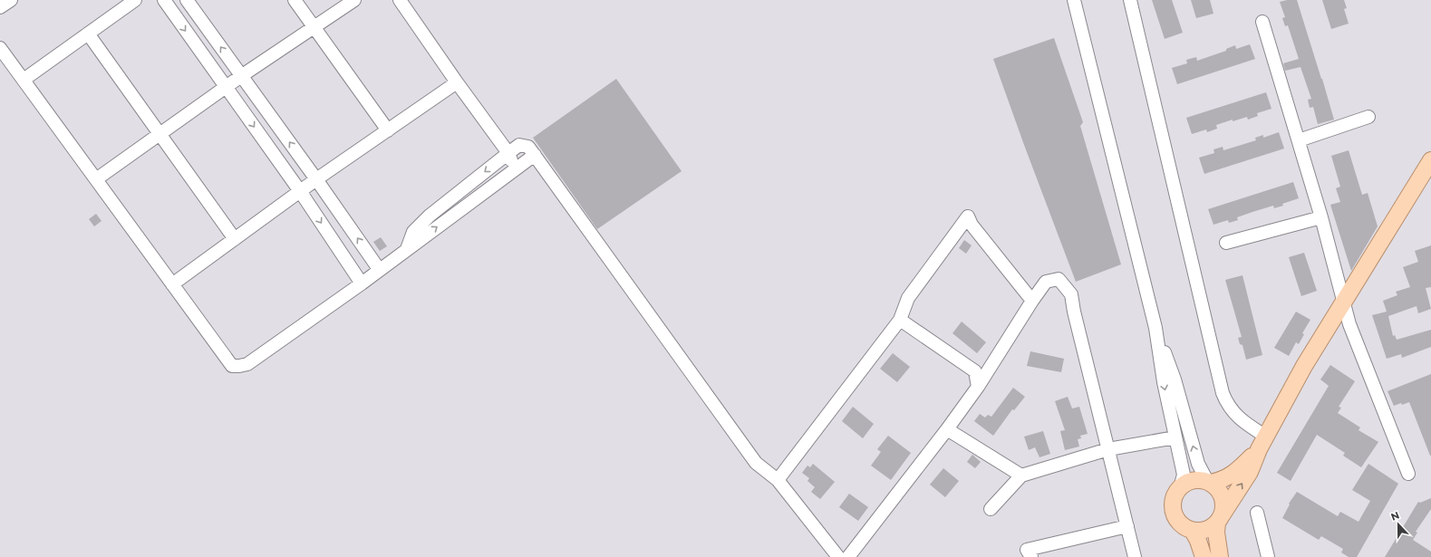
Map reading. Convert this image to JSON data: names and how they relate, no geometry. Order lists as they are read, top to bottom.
{
  "north": "top"
}
